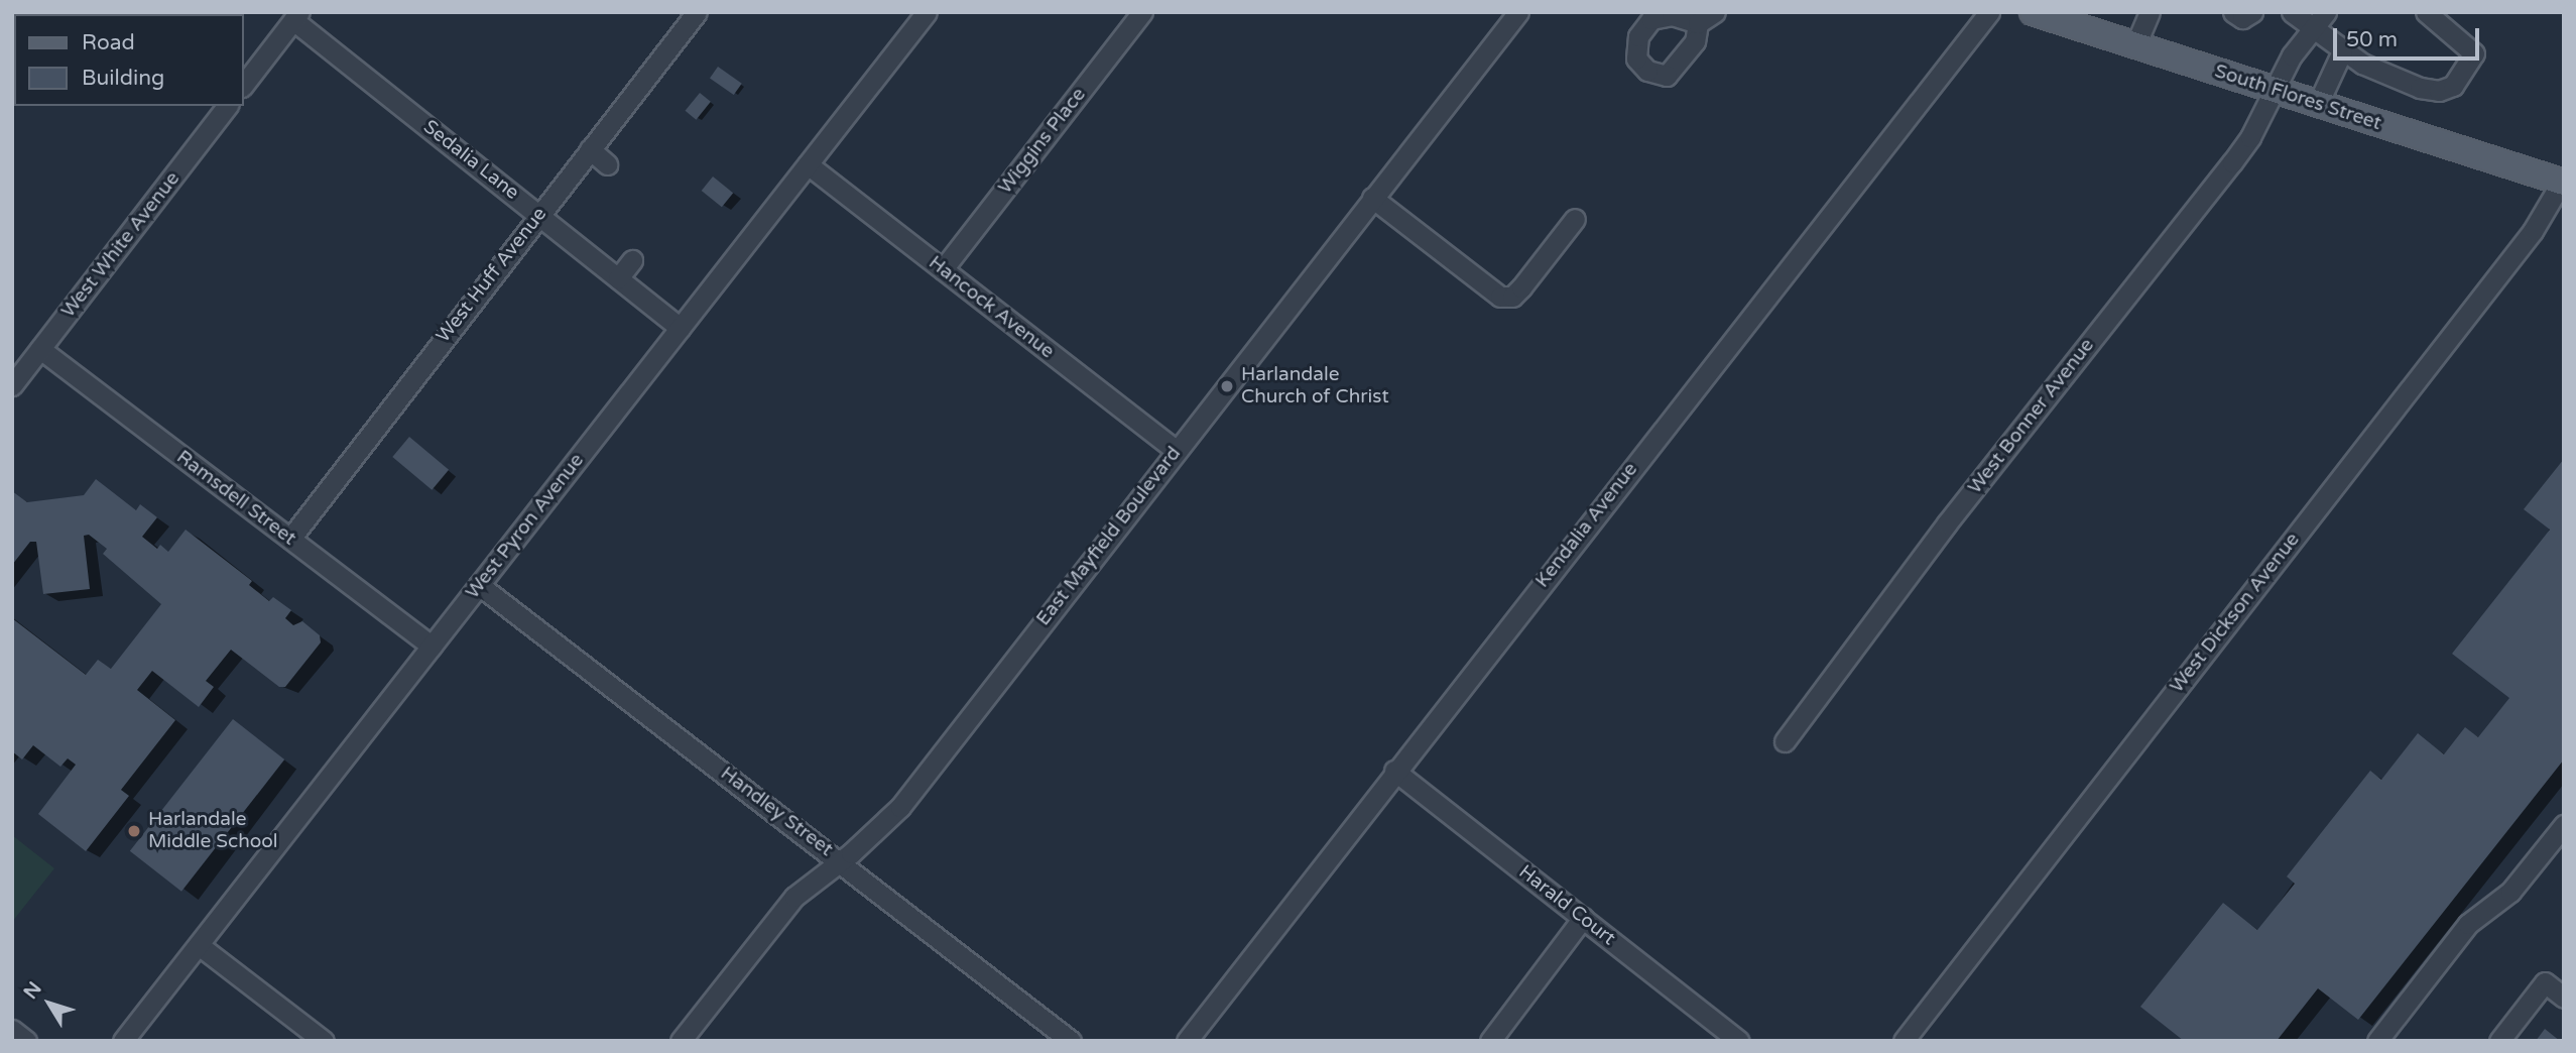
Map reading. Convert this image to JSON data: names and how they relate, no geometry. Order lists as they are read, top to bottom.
{
  "streets": {
    "main road": ["South Flores Street"],
    "street": [
      "Wiggins Place",
      "Sedalia Lane",
      "West White Avenue",
      "West Huff Avenue",
      "Hancock Avenue",
      "West Bonner Avenue",
      "Ramsdell Street",
      "Kendalia Avenue",
      "West Pyron Avenue",
      "East Mayfield Boulevard",
      "West Dickson Avenue",
      "Handley Street",
      "Harald Court"
    ]
  },
  "crossings": [
    ["South Flores Street", "West Bonner Avenue"],
    ["South Flores Street", "West Dickson Avenue"],
    ["Wiggins Place", "Hancock Avenue"],
    ["Sedalia Lane", "West Huff Avenue"],
    ["Sedalia Lane", "West Pyron Avenue"],
    ["West White Avenue", "Ramsdell Street"],
    ["West Huff Avenue", "Ramsdell Street"],
    ["Hancock Avenue", "West Pyron Avenue"],
    ["Hancock Avenue", "East Mayfield Boulevard"],
    ["Ramsdell Street", "West Pyron Avenue"],
    ["Kendalia Avenue", "Harald Court"],
    ["West Pyron Avenue", "Handley Street"],
    ["East Mayfield Boulevard", "Handley Street"]
  ],
  "places": ["Harlandale Church of Christ", "Harlandale Middle School"],
  "legend": ["Road", "Building"],
  "scale_bar": "50 m",
  "north": "top left"
}
